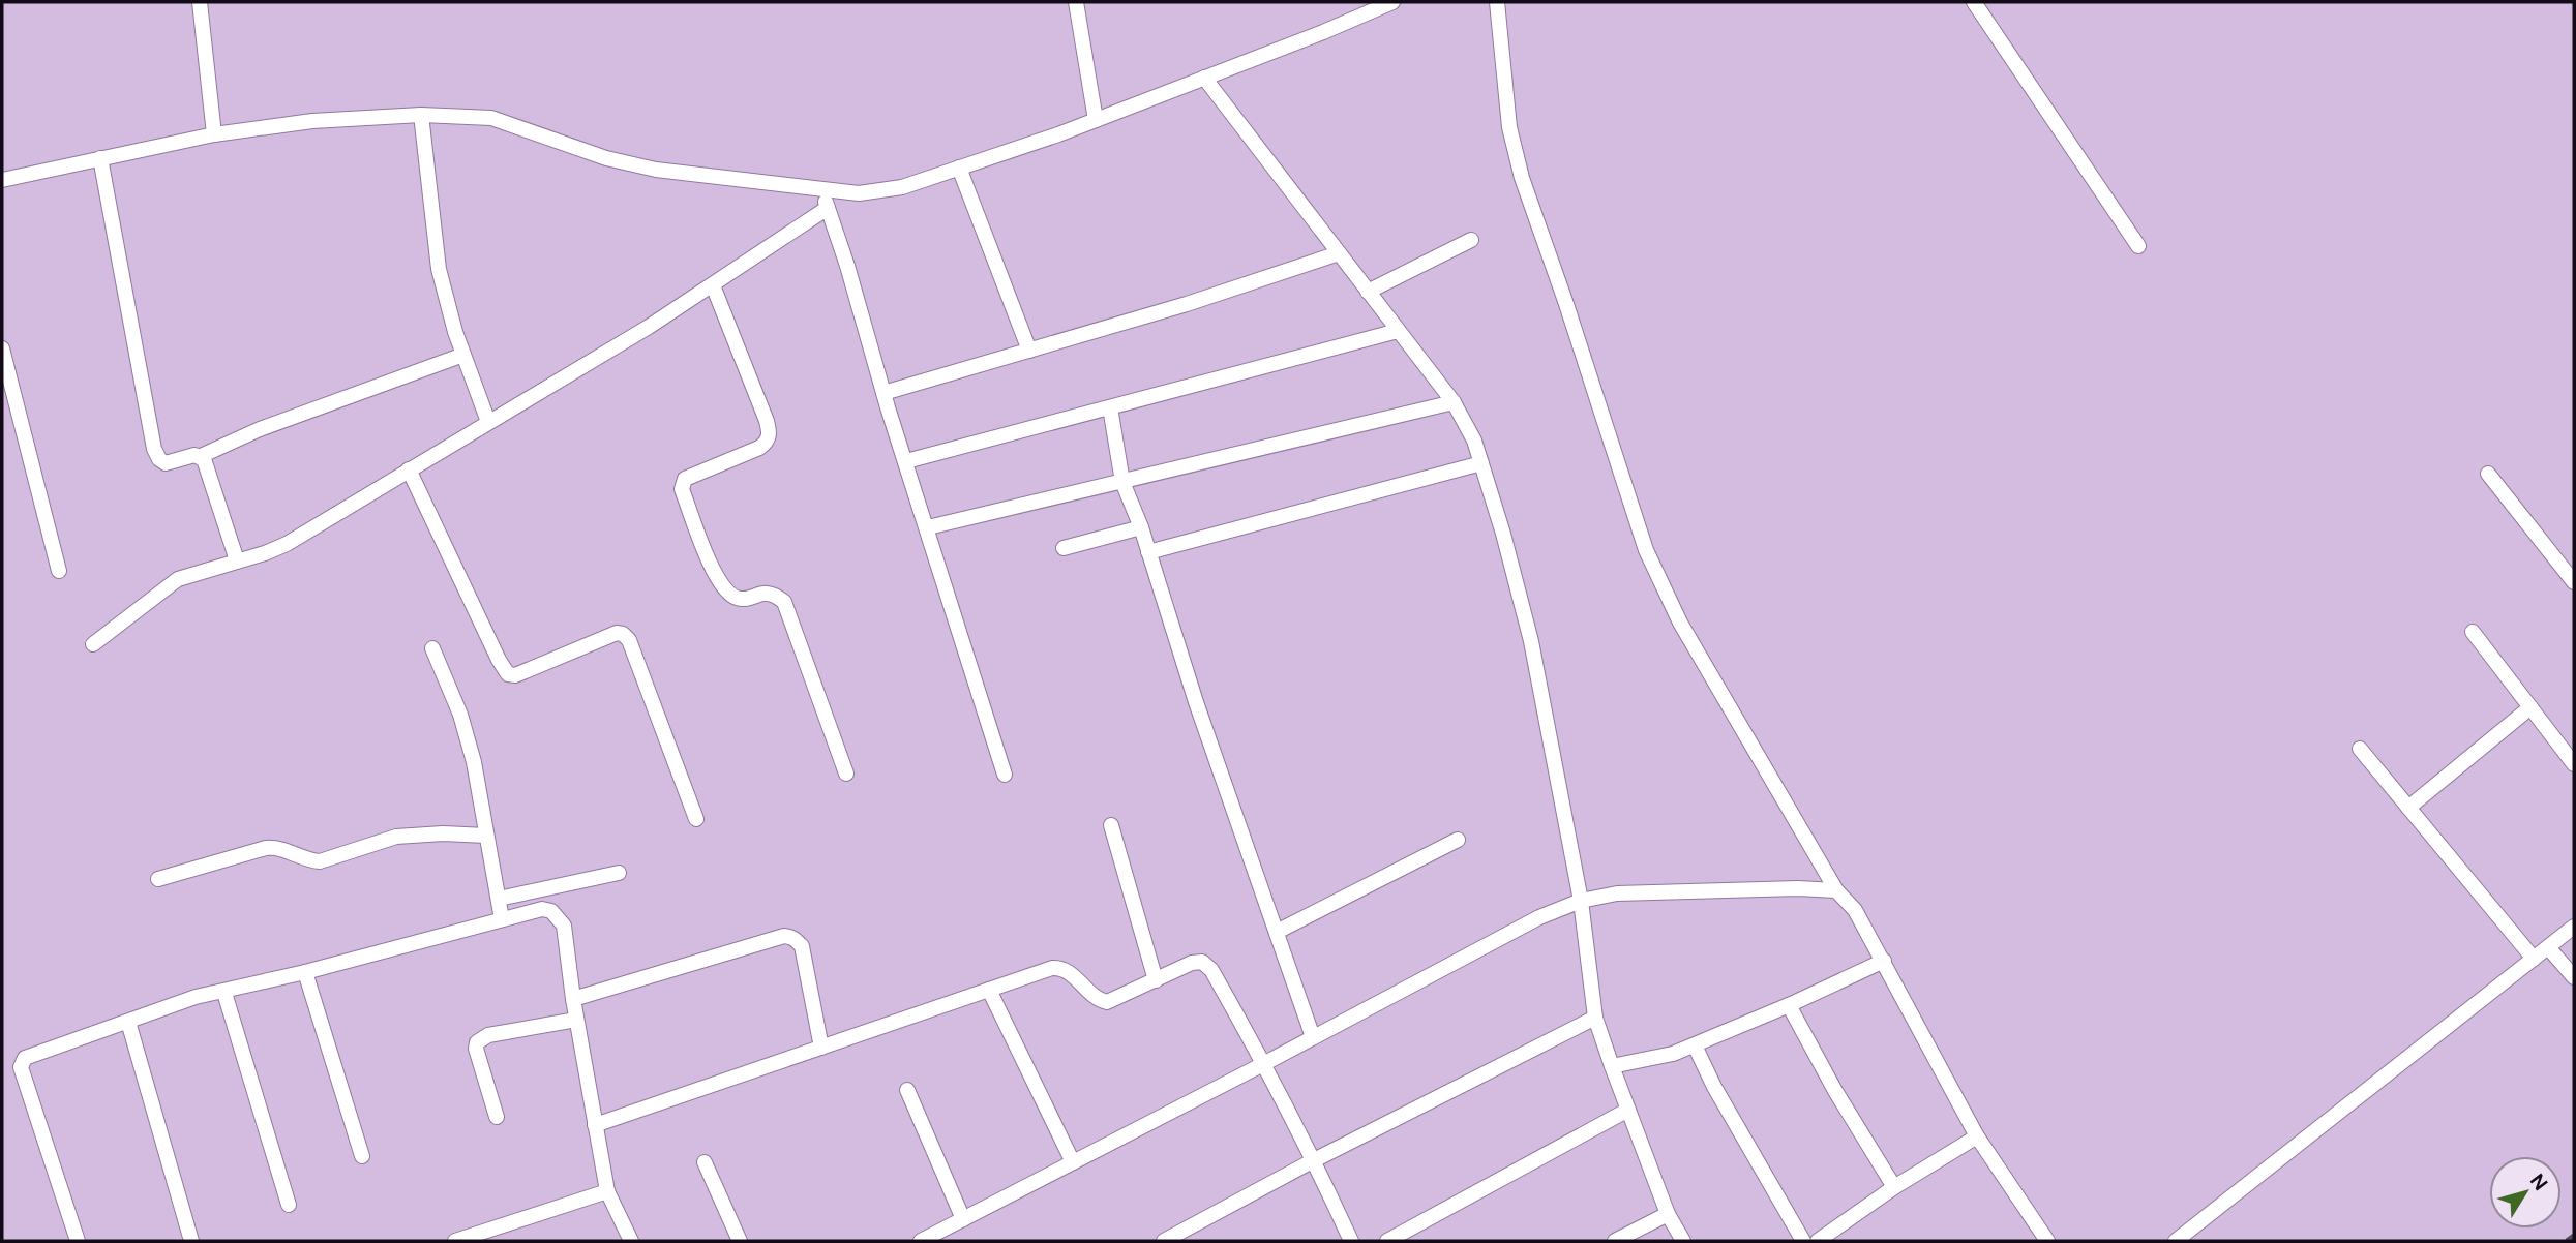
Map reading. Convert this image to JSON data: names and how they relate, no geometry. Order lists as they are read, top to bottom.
{
  "north": "top right"
}
